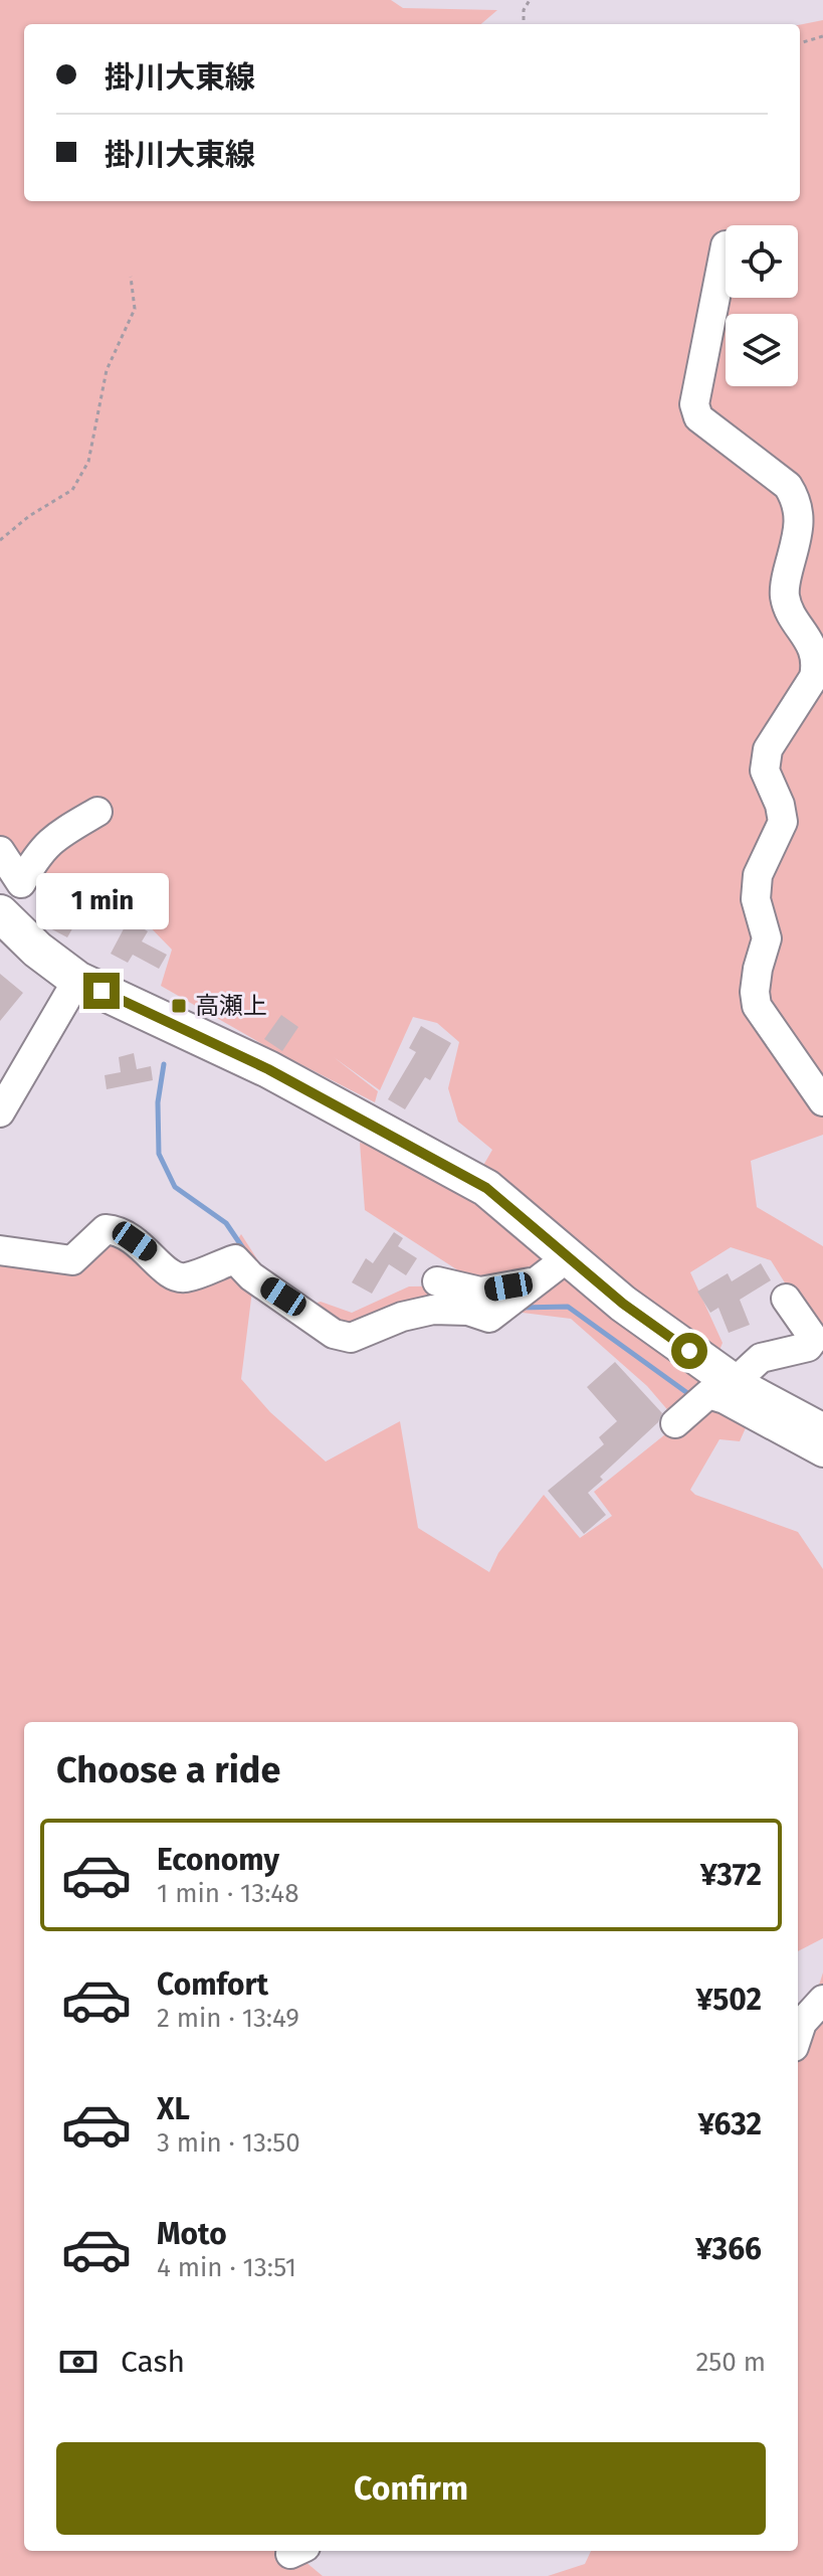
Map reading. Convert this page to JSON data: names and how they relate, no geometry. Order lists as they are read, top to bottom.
{
  "places": {
    "transit": ["高瀬上"]
  },
  "page": {
    "banner": ["掛川大東線", "掛川大東線"],
    "bubble": "1 min",
    "heading": "Choose a ride",
    "list": [
      {
        "name": "Economy",
        "note": "1 min · 13:48",
        "value": "¥372"
      },
      {
        "name": "Comfort",
        "note": "2 min · 13:49",
        "value": "¥502"
      },
      {
        "name": "XL",
        "note": "3 min · 13:50",
        "value": "¥632"
      },
      {
        "name": "Moto",
        "note": "4 min · 13:51",
        "value": "¥366"
      }
    ],
    "pay": ["Cash", "250 m"],
    "buttons": "Confirm"
  }
}
